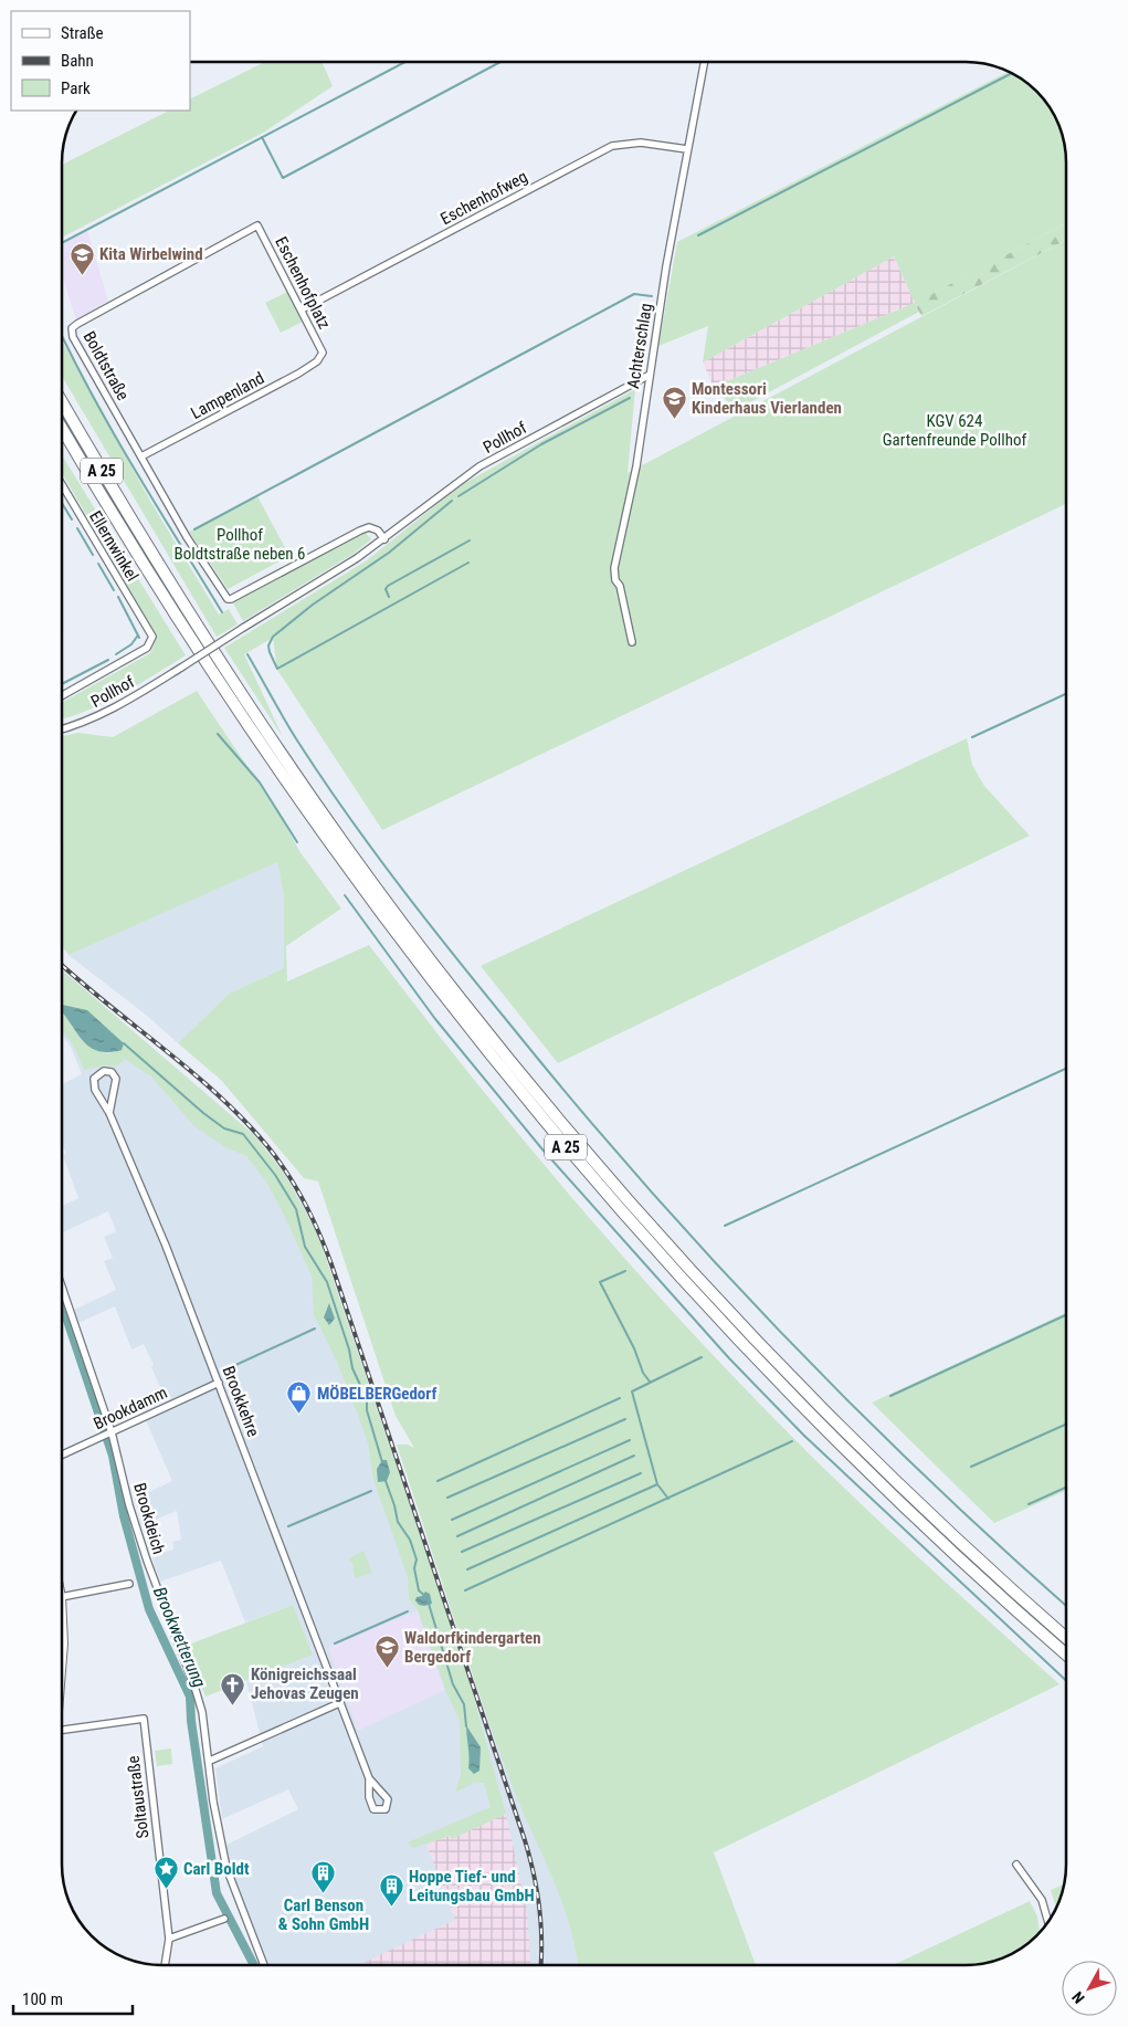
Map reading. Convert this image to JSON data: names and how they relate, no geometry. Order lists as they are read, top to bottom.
{
  "streets": {
    "highway": ["A 25"],
    "street": [
      "Eschenhofweg",
      "Eschenhofplatz",
      "Achterschlag",
      "Boldtstraße",
      "Lampenland",
      "Pollhof",
      "Ellernwinkel",
      "Brookkehre",
      "Brookdamm",
      "Brookdeich",
      "Soltaustraße"
    ]
  },
  "crossings": [
    ["Eschenhofweg", "Eschenhofplatz"],
    ["Eschenhofweg", "Achterschlag"],
    ["Eschenhofplatz", "Boldtstraße"],
    ["Eschenhofplatz", "Lampenland"],
    ["Achterschlag", "Pollhof"],
    ["Boldtstraße", "Lampenland"],
    ["Boldtstraße", "Pollhof"],
    ["Pollhof", "Ellernwinkel"],
    ["Brookkehre", "Brookdamm"],
    ["Brookdamm", "Brookdeich"]
  ],
  "water": ["Brookwetterung"],
  "parks": ["KGV 624 Gartenfreunde Pollhof", "Pollhof Boldtstraße neben 6"],
  "places": {
    "school or university": ["Kita Wirbelwind", "Montessori Kinderhaus Vierlanden", "Waldorfkindergarten Bergedorf"],
    "shop": ["MÖBELBERGedorf"],
    "church": ["Königreichssaal Jehovas Zeugen"],
    "place": ["Carl Boldt"],
    "building": ["Carl Benson & Sohn GmbH", "Hoppe Tief- und Leitungsbau GmbH"]
  },
  "legend": ["Straße", "Bahn", "Park"],
  "scale_bar": "100 m",
  "north": "bottom left"
}
